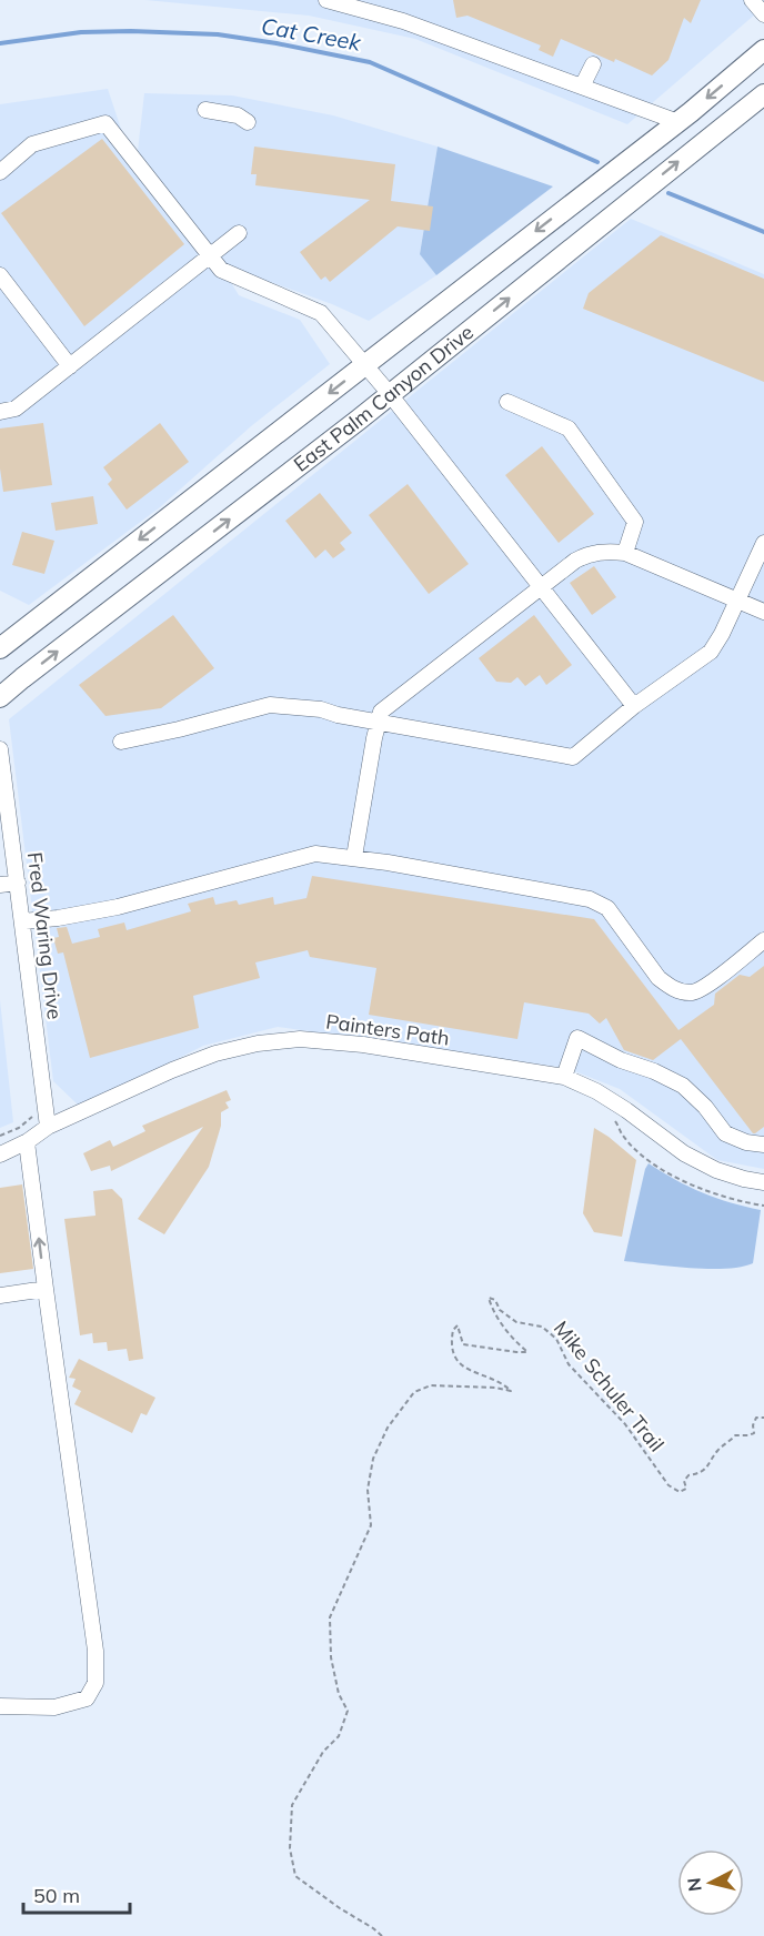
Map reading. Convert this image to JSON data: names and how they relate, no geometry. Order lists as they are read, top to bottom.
{
  "streets": {
    "main road": ["East Palm Canyon Drive"],
    "street": ["Fred Waring Drive", "Painters Path"],
    "path": ["Mike Schuler Trail"]
  },
  "crossings": [
    ["Fred Waring Drive", "Painters Path"]
  ],
  "water": ["Cat Creek"],
  "scale_bar": "50 m",
  "north": "left"
}
